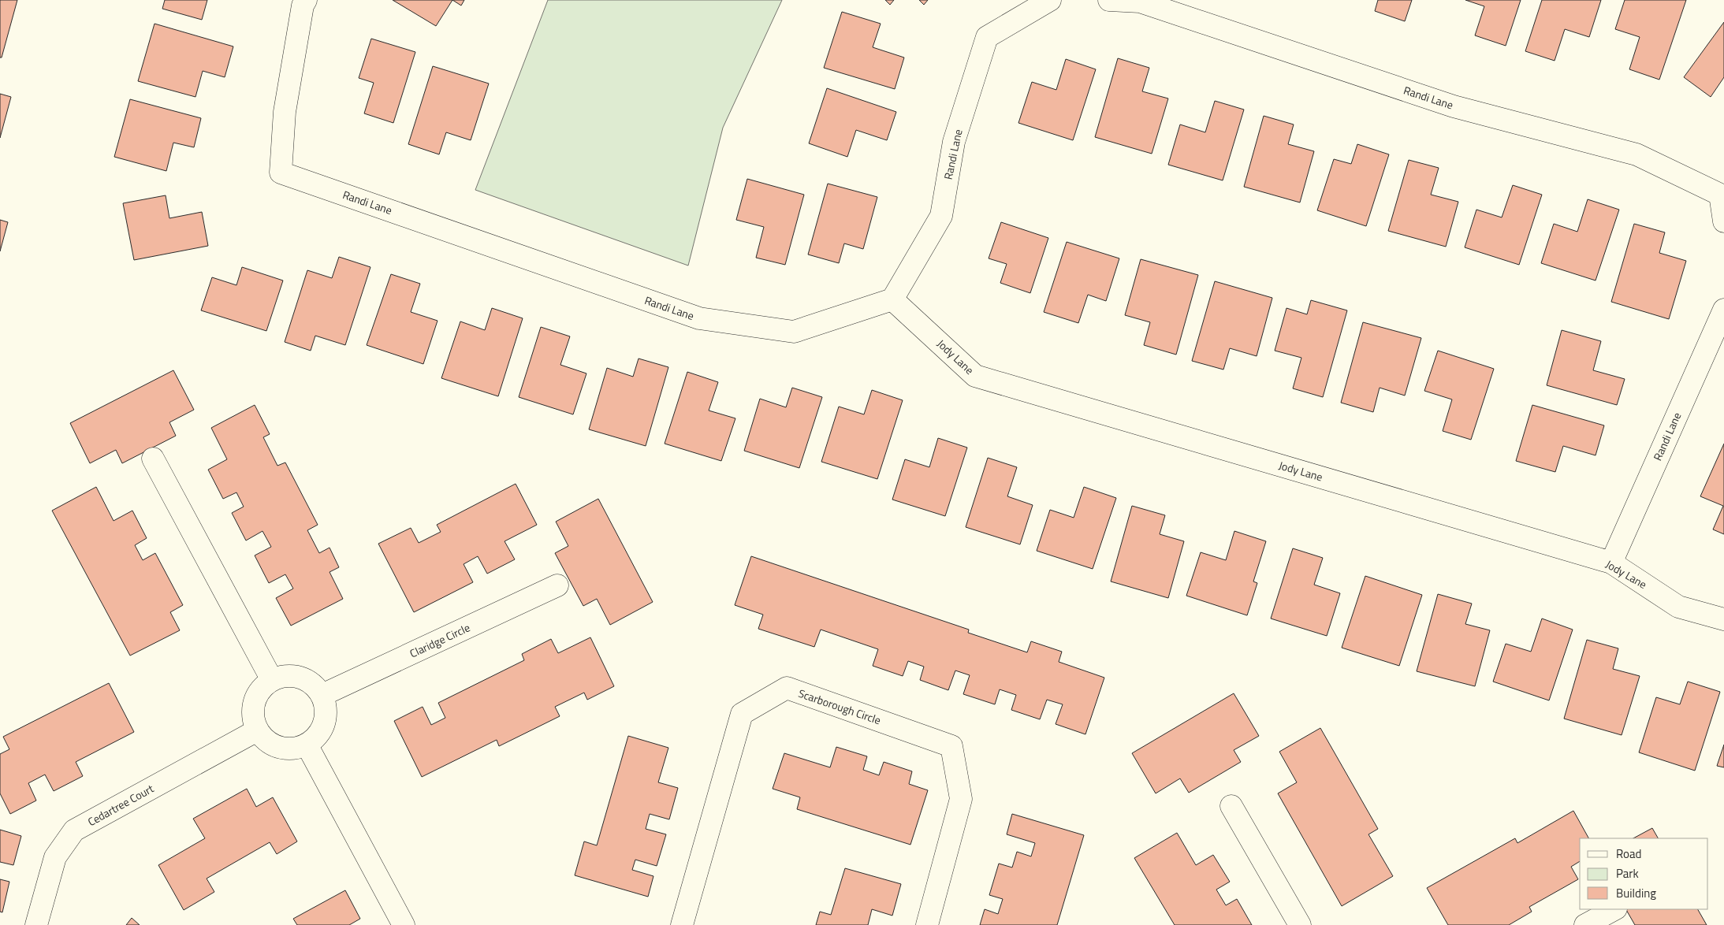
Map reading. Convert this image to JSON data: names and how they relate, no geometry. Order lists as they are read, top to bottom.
{
  "streets": {
    "street": [
      "Randi Lane",
      "Jody Lane",
      "Claridge Circle",
      "Scarborough Circle",
      "Cedartree Court"
    ]
  },
  "crossings": [
    ["Randi Lane", "Jody Lane"],
    ["Claridge Circle", "Cedartree Court"]
  ],
  "legend": ["Road", "Park", "Building"]
}
